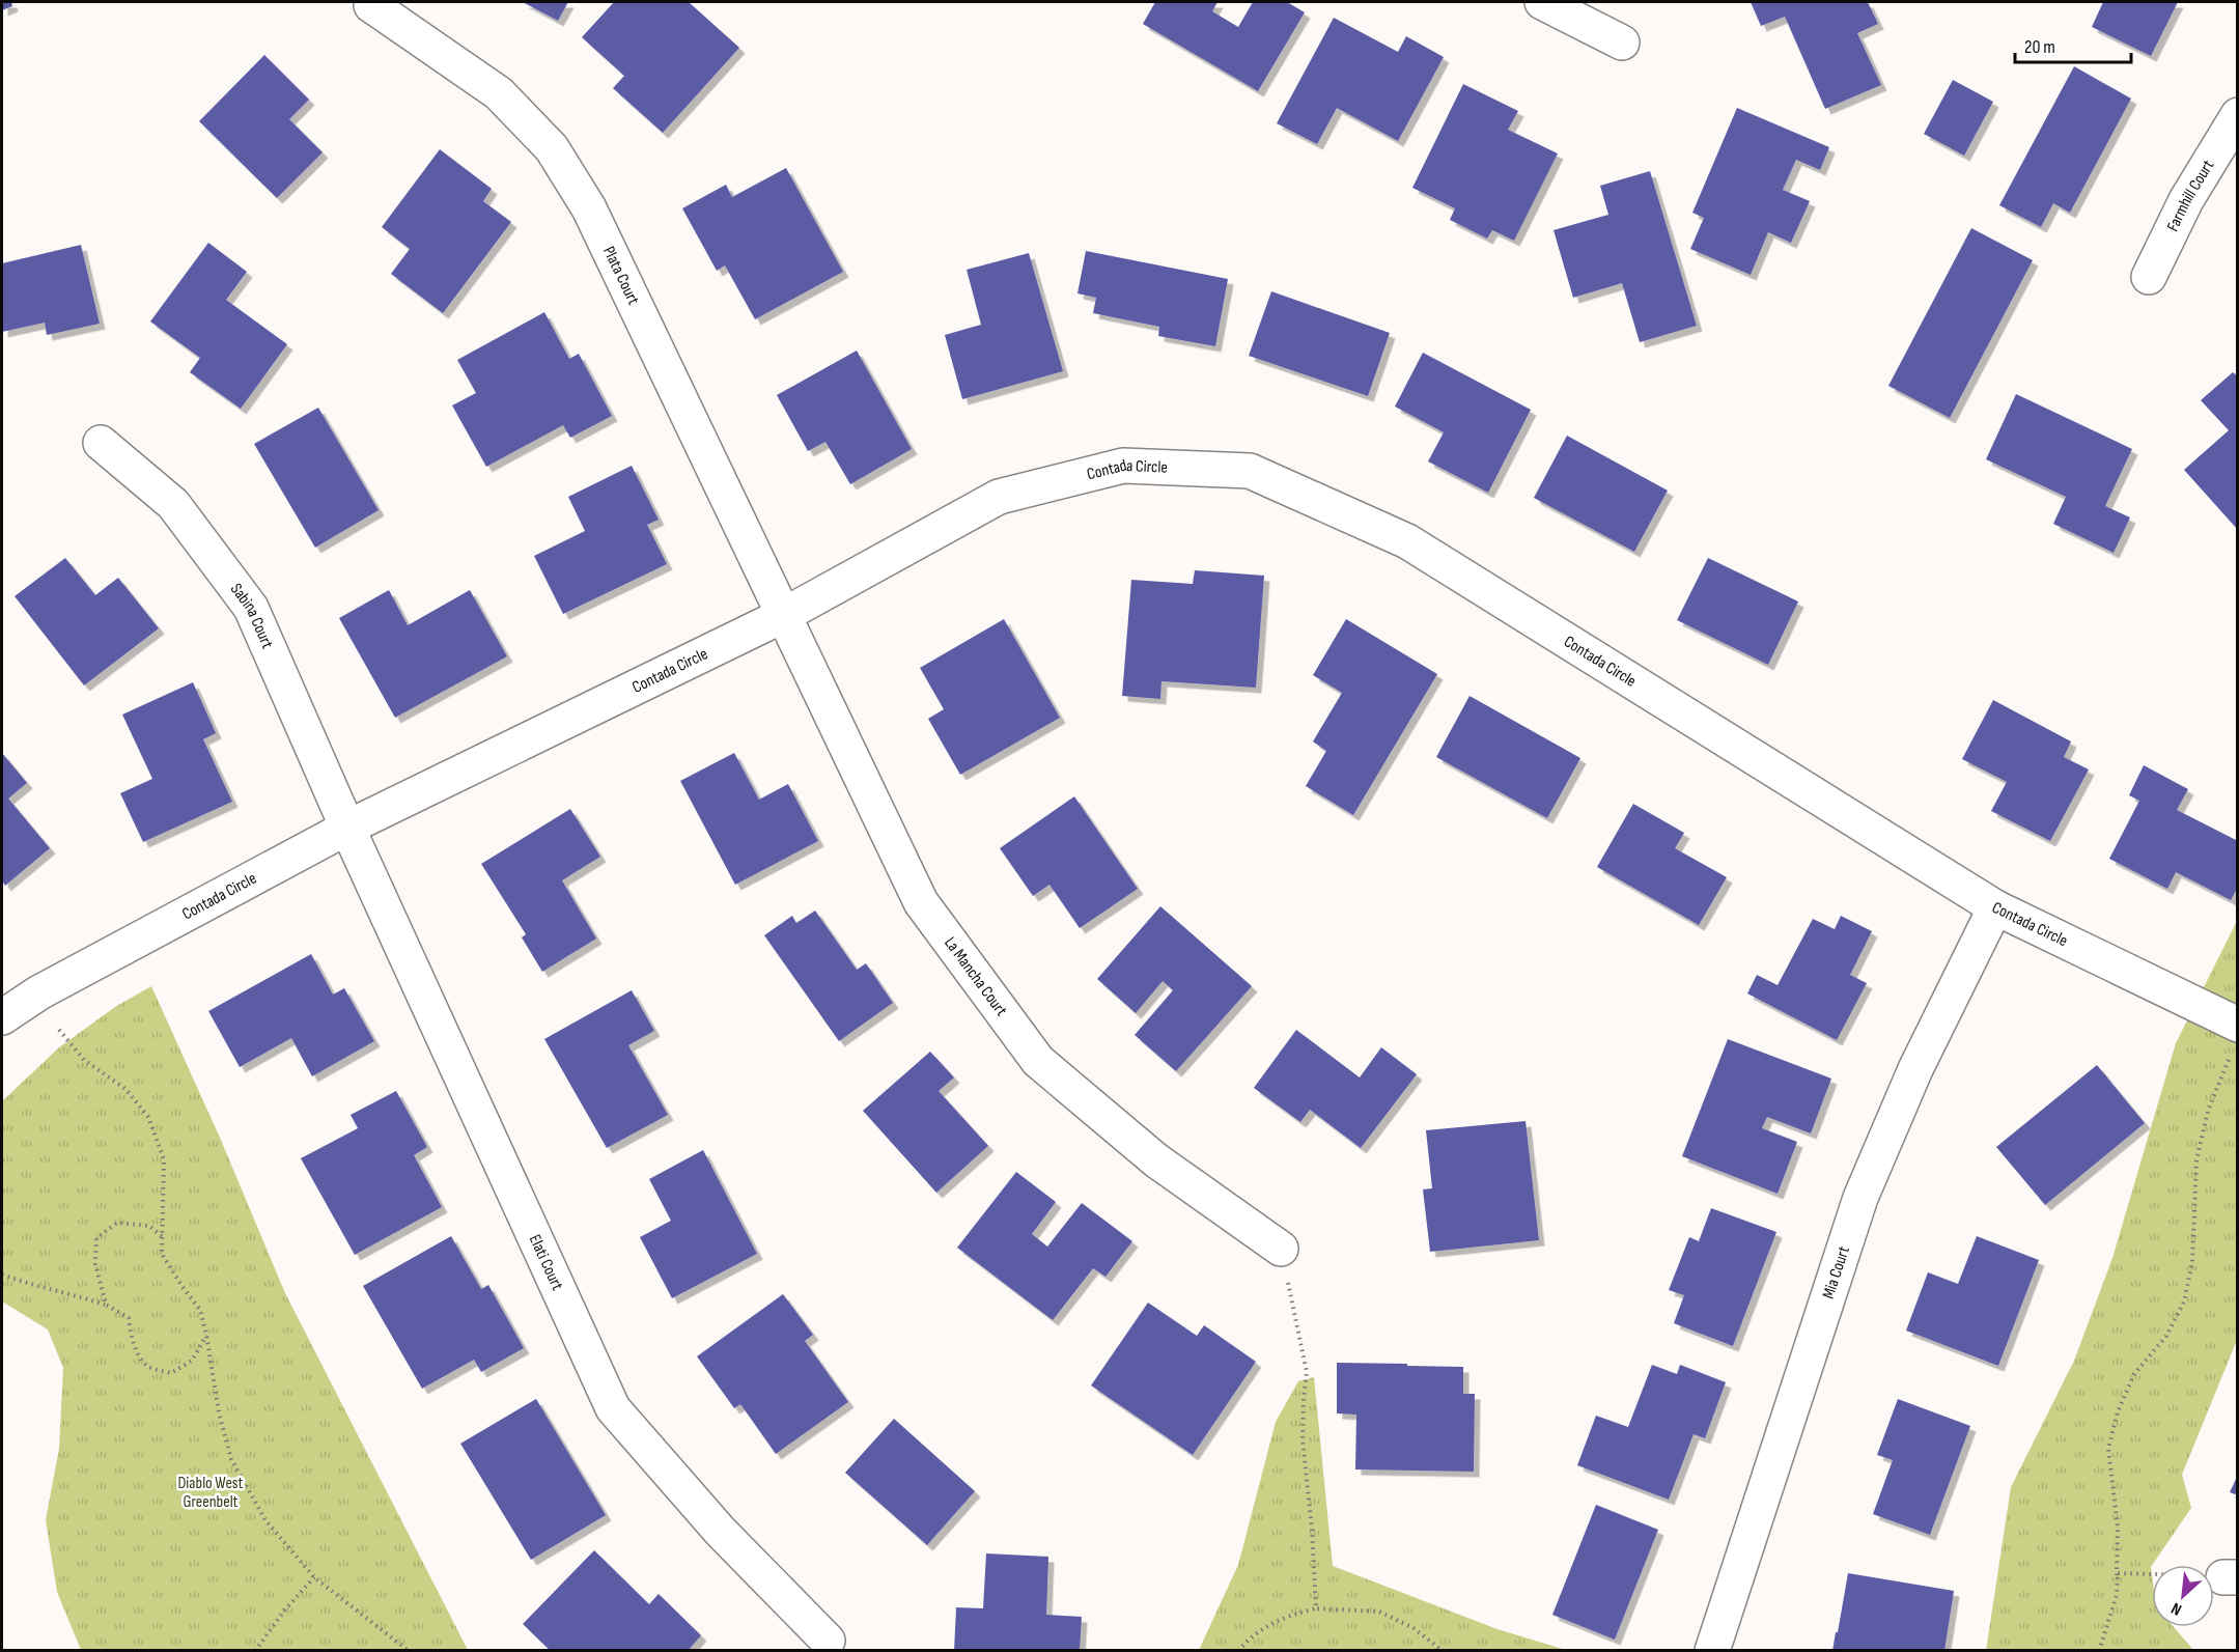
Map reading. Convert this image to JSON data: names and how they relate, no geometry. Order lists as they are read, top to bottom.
{
  "streets": {
    "street": [
      "Farmhill Court",
      "Plata Court",
      "Contada Circle",
      "Sabina Court",
      "La Mancha Court",
      "Elati Court",
      "Mia Court"
    ]
  },
  "crossings": [
    ["Plata Court", "Contada Circle"],
    ["Plata Court", "La Mancha Court"],
    ["Contada Circle", "Sabina Court"],
    ["Contada Circle", "La Mancha Court"],
    ["Contada Circle", "Elati Court"],
    ["Contada Circle", "Mia Court"],
    ["Sabina Court", "Elati Court"]
  ],
  "parks": ["Diablo West Greenbelt"],
  "scale_bar": "20 m",
  "north": "bottom left"
}
